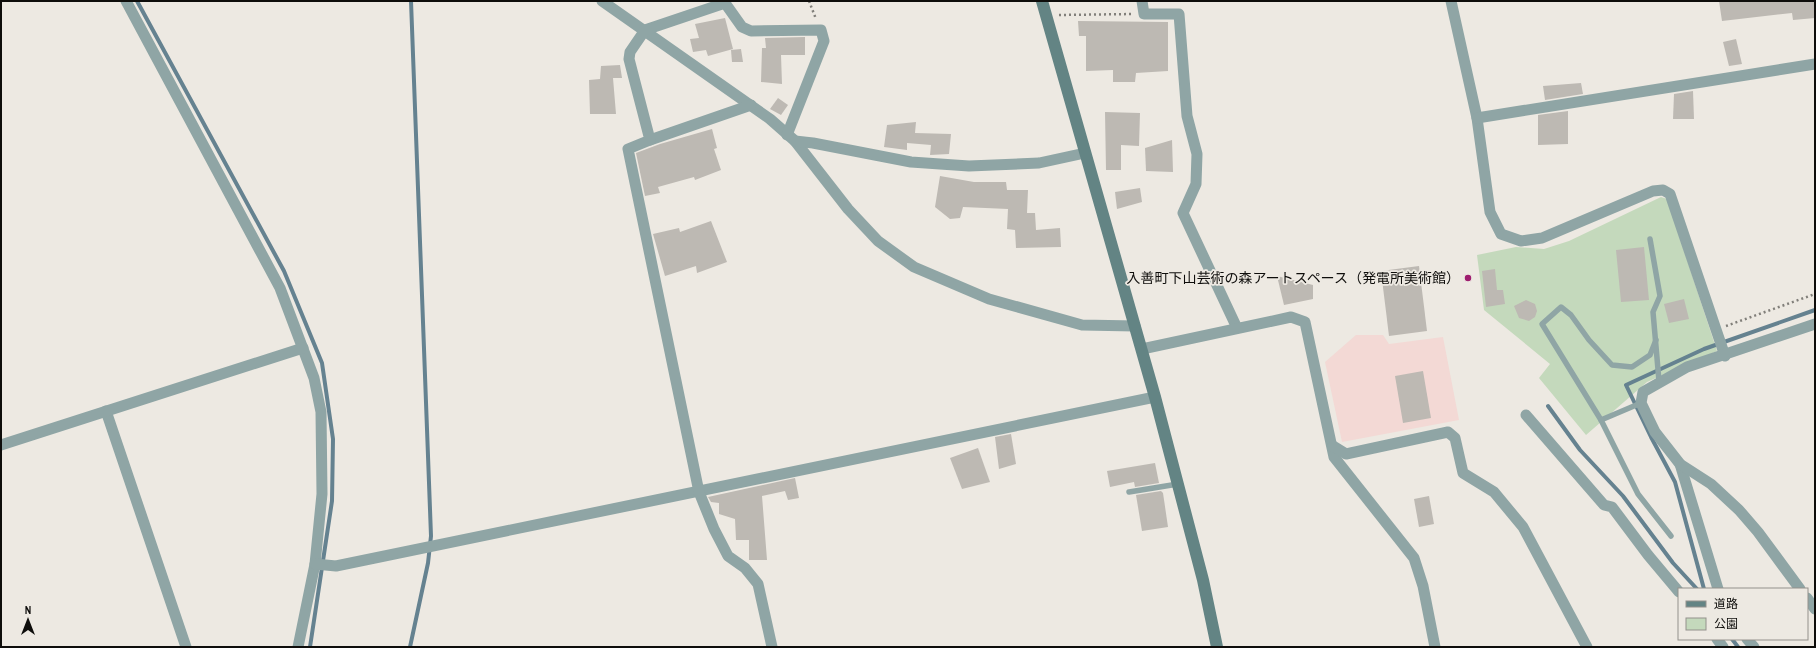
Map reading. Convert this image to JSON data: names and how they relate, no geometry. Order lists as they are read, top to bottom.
{
  "places": ["入善町下山芸術の森アートスペース（発電所美術館）"],
  "legend": ["道路", "公園"],
  "north": "top"
}
